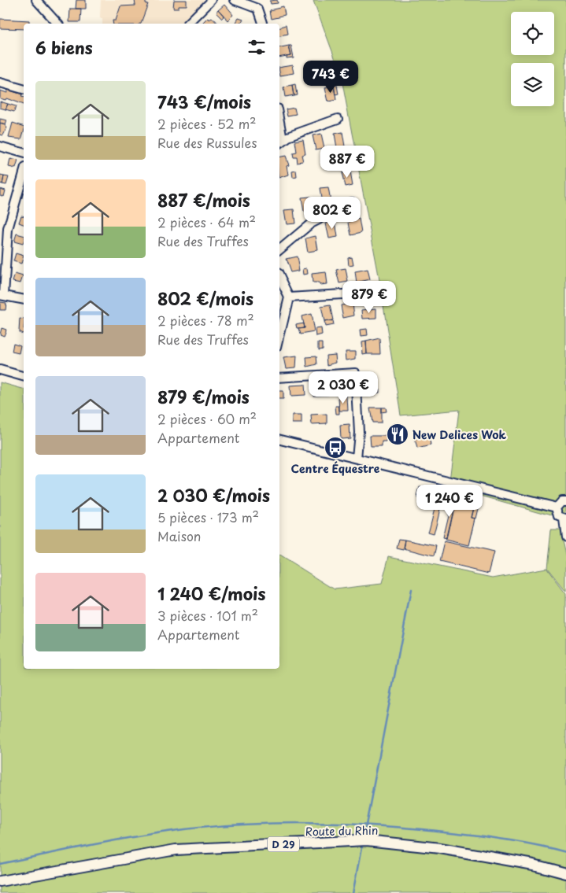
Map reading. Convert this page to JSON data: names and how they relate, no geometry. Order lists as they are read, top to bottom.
{
  "streets": {
    "main road": ["Route du Rhin", "D 29"]
  },
  "places": {
    "restaurant": ["New Delices Wok"],
    "bus stop": ["Centre Équestre"]
  },
  "page": {
    "heading": "6 biens",
    "price": [
      "743 €",
      "887 €",
      "802 €",
      "879 €",
      "2 030 €",
      "1 240 €"
    ],
    "list": [
      {
        "name": "743 €/mois",
        "note": "2 pièces · 52 m² · Rue des Russules"
      },
      {
        "name": "887 €/mois",
        "note": "2 pièces · 64 m² · Rue des Truffes"
      },
      {
        "name": "802 €/mois",
        "note": "2 pièces · 78 m² · Rue des Truffes"
      },
      {
        "name": "879 €/mois",
        "note": "2 pièces · 60 m² · Appartement"
      },
      {
        "name": "2 030 €/mois",
        "note": "5 pièces · 173 m² · Maison"
      },
      {
        "name": "1 240 €/mois",
        "note": "3 pièces · 101 m² · Appartement"
      }
    ]
  }
}
